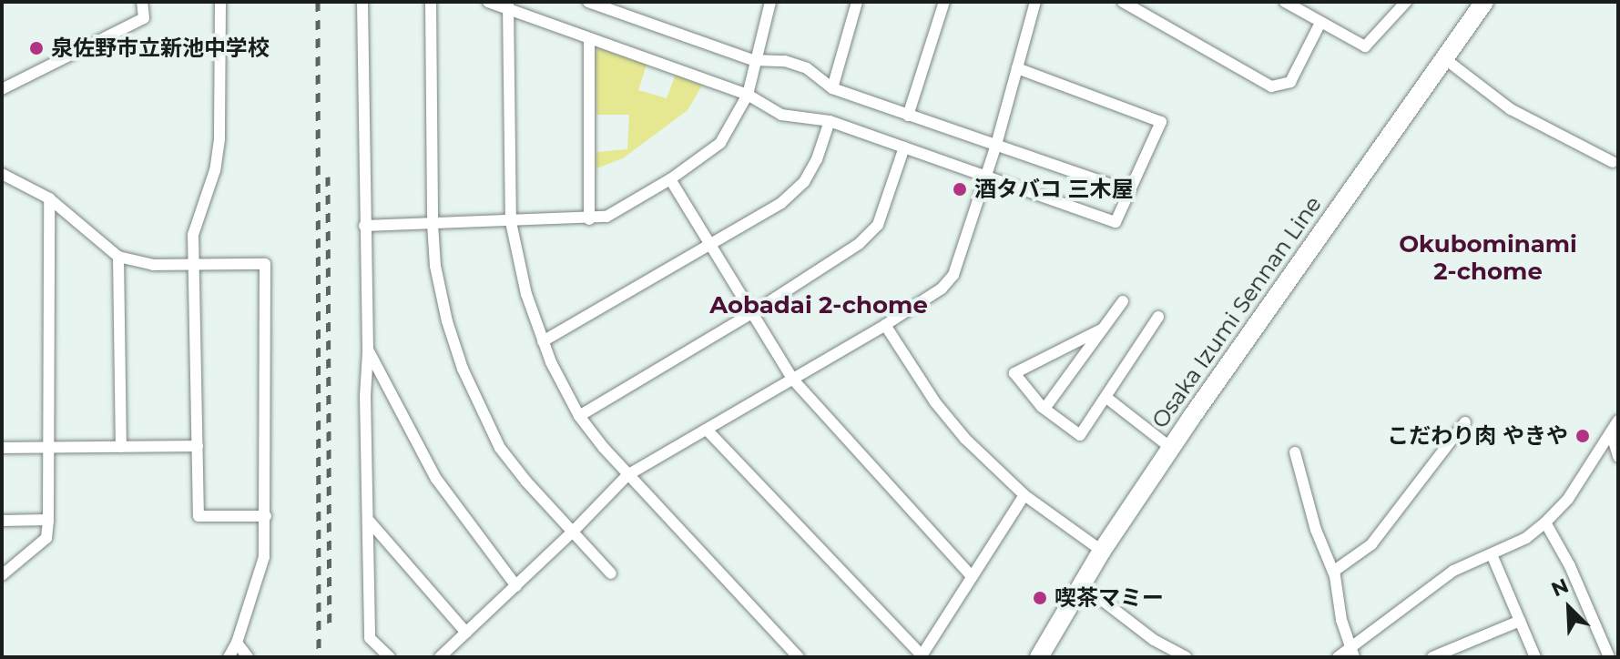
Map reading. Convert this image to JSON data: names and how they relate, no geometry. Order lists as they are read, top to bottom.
{
  "streets": {
    "main road": ["Osaka Izumi Sennan Line"]
  },
  "districts": ["Okubominami 2-chome", "Aobadai 2-chome"],
  "places": [
    "泉佐野市立新池中学校",
    "酒タバコ 三木屋",
    "こだわり肉 やきや",
    "喫茶マミー"
  ],
  "north": "top left"
}
